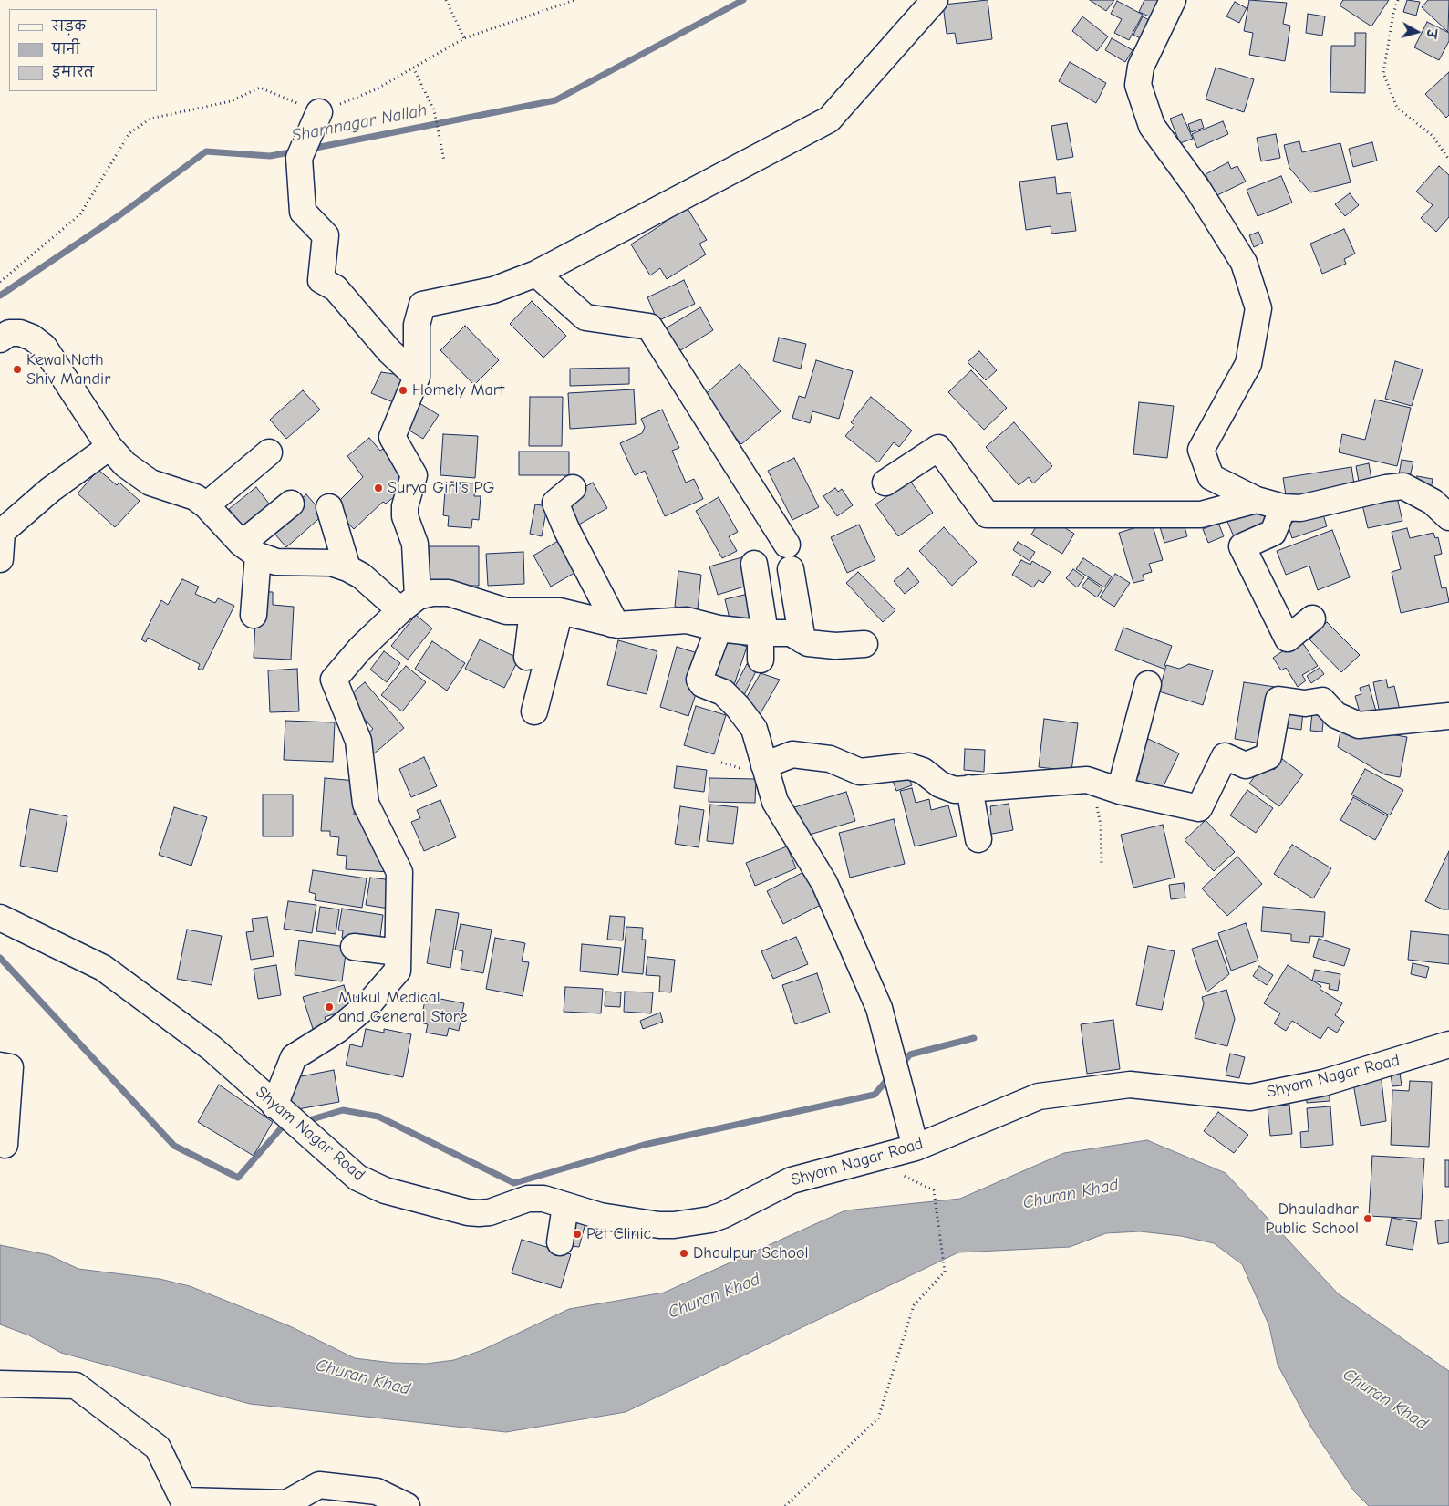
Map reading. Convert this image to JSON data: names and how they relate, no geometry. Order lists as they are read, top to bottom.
{
  "streets": {
    "street": ["Shyam Nagar Road"]
  },
  "water": ["Shamnagar Nallah", "Churan Khad"],
  "places": [
    "Kewal Nath Shiv Mandir",
    "Homely Mart",
    "Surya Girl's PG",
    "Mukul Medical and General Store",
    "Dhauladhar Public School",
    "Pet Clinic",
    "Dhaulpur School"
  ],
  "legend": ["सड़क", "पानी", "इमारत"],
  "north": "right"
}
